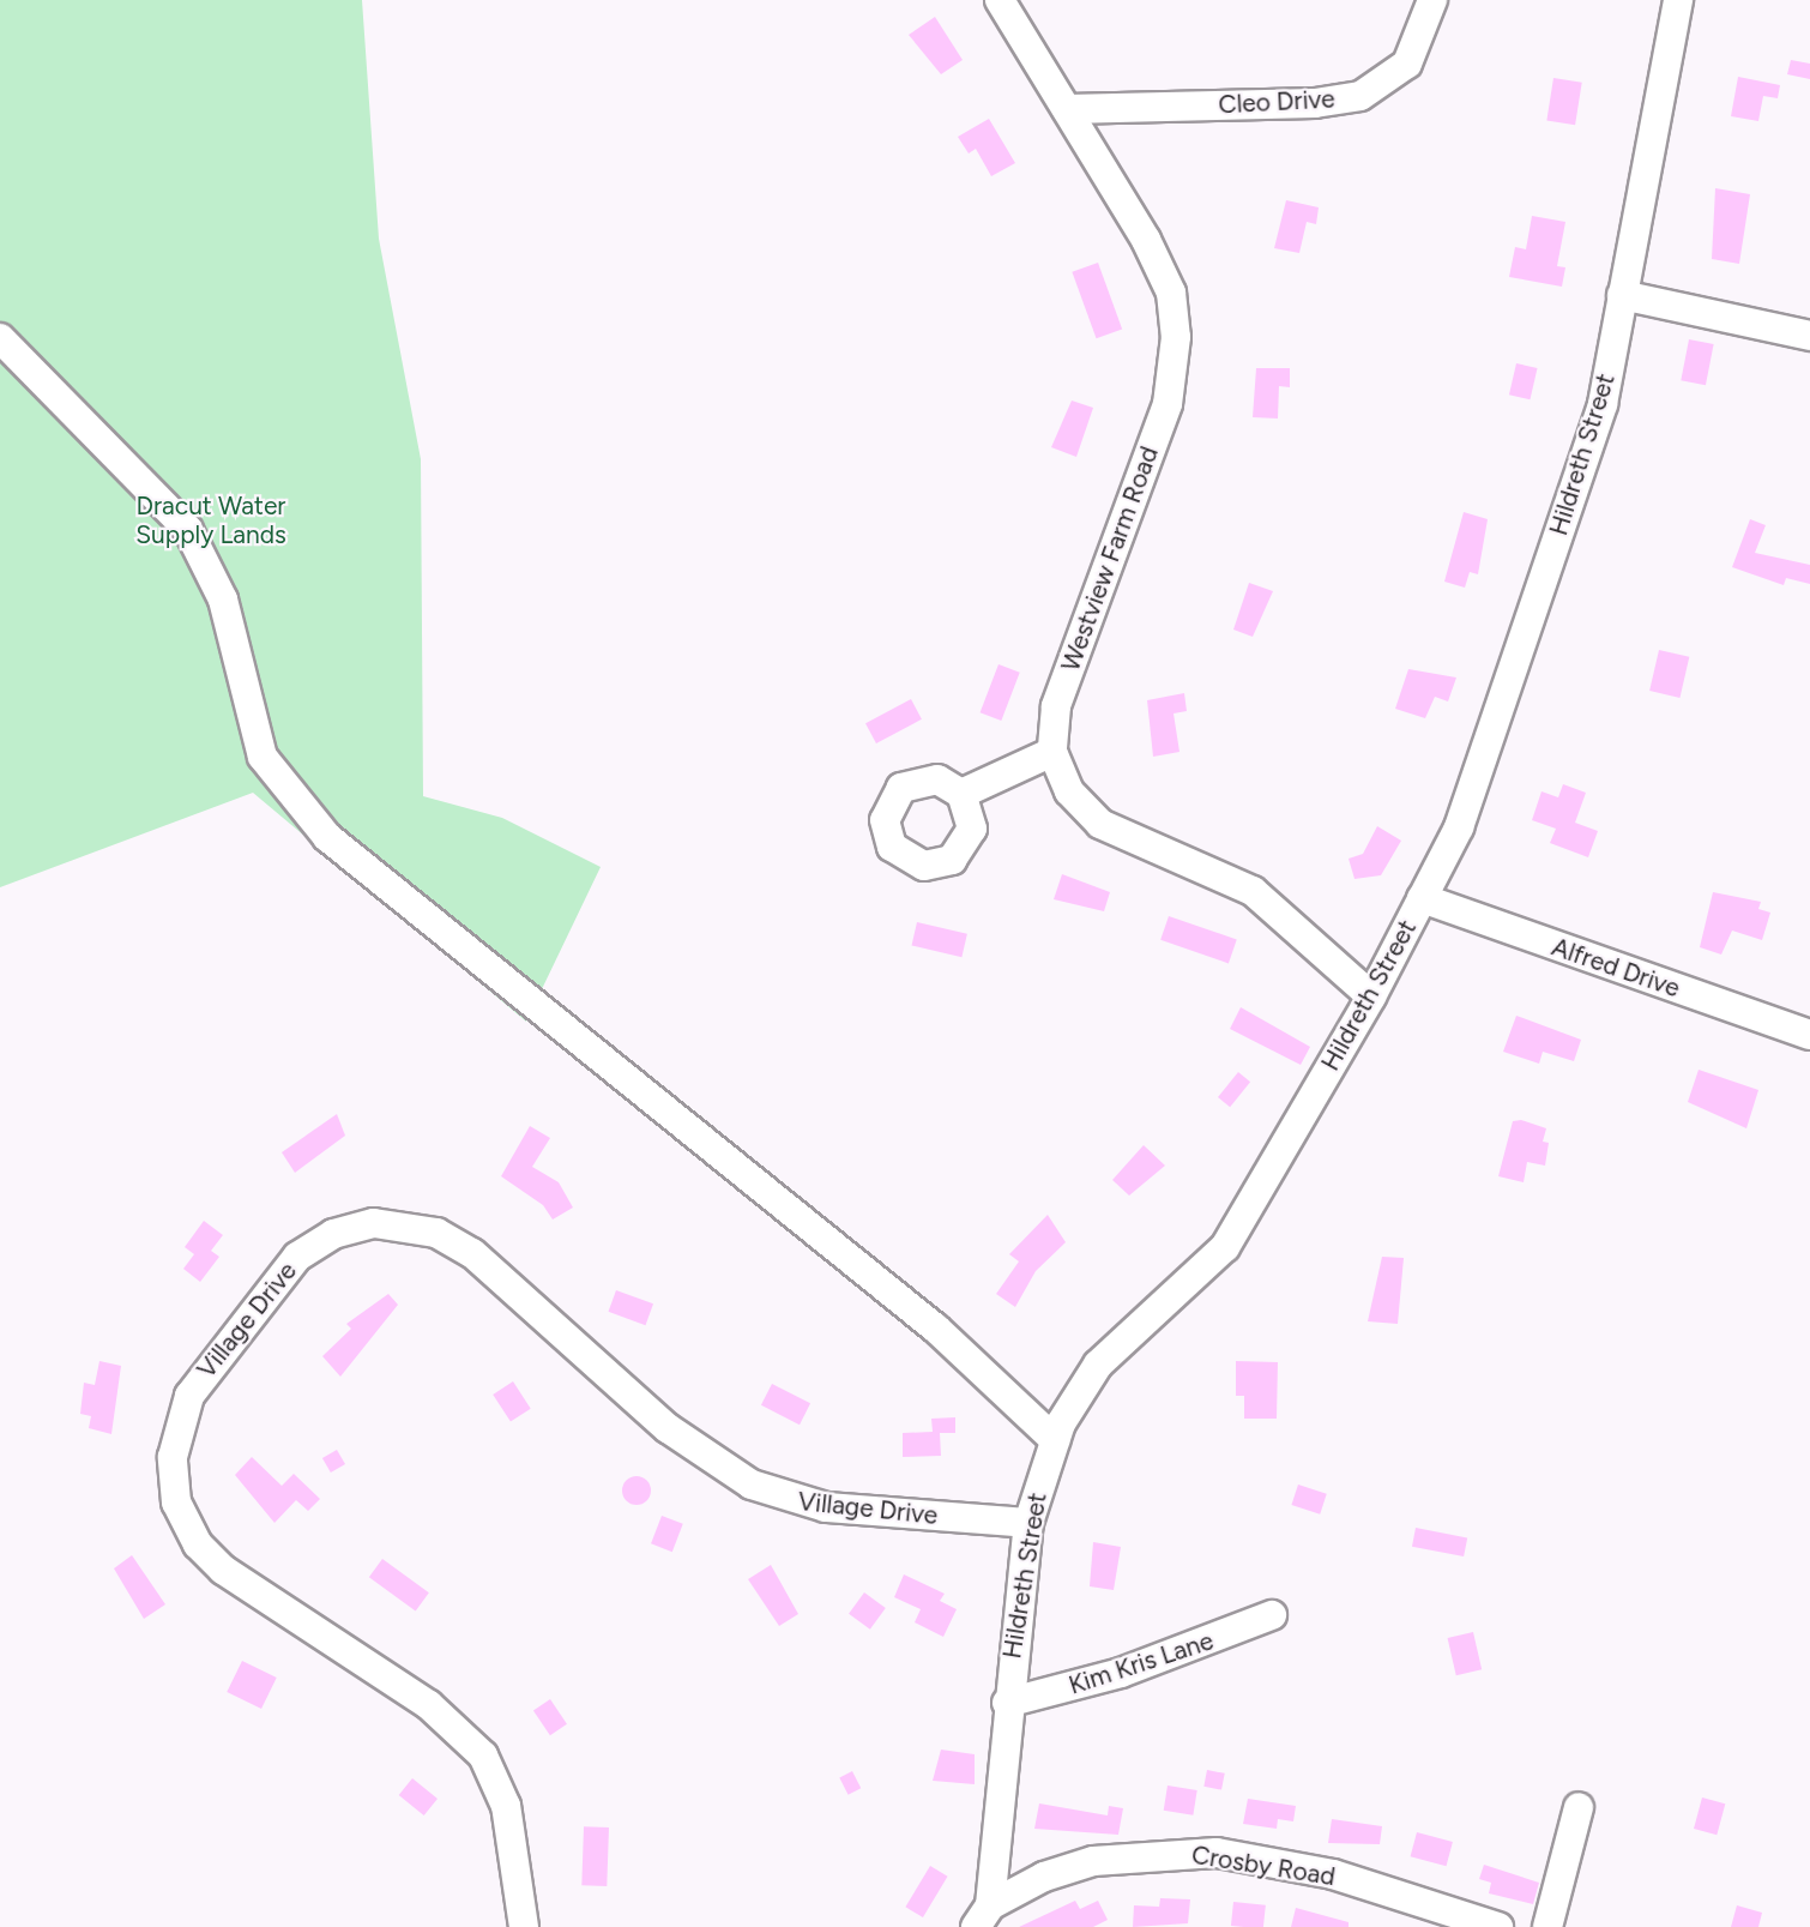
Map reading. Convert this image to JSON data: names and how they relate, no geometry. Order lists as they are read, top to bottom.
{
  "streets": {
    "street": [
      "Cleo Drive",
      "Hildreth Street",
      "Westview Farm Road",
      "Alfred Drive",
      "Village Drive",
      "Kim Kris Lane",
      "Crosby Road"
    ]
  },
  "crossings": [
    ["Cleo Drive", "Westview Farm Road"],
    ["Hildreth Street", "Westview Farm Road"],
    ["Hildreth Street", "Alfred Drive"],
    ["Hildreth Street", "Village Drive"],
    ["Hildreth Street", "Kim Kris Lane"],
    ["Hildreth Street", "Crosby Road"]
  ],
  "parks": ["Dracut Water Supply Lands"]
}
